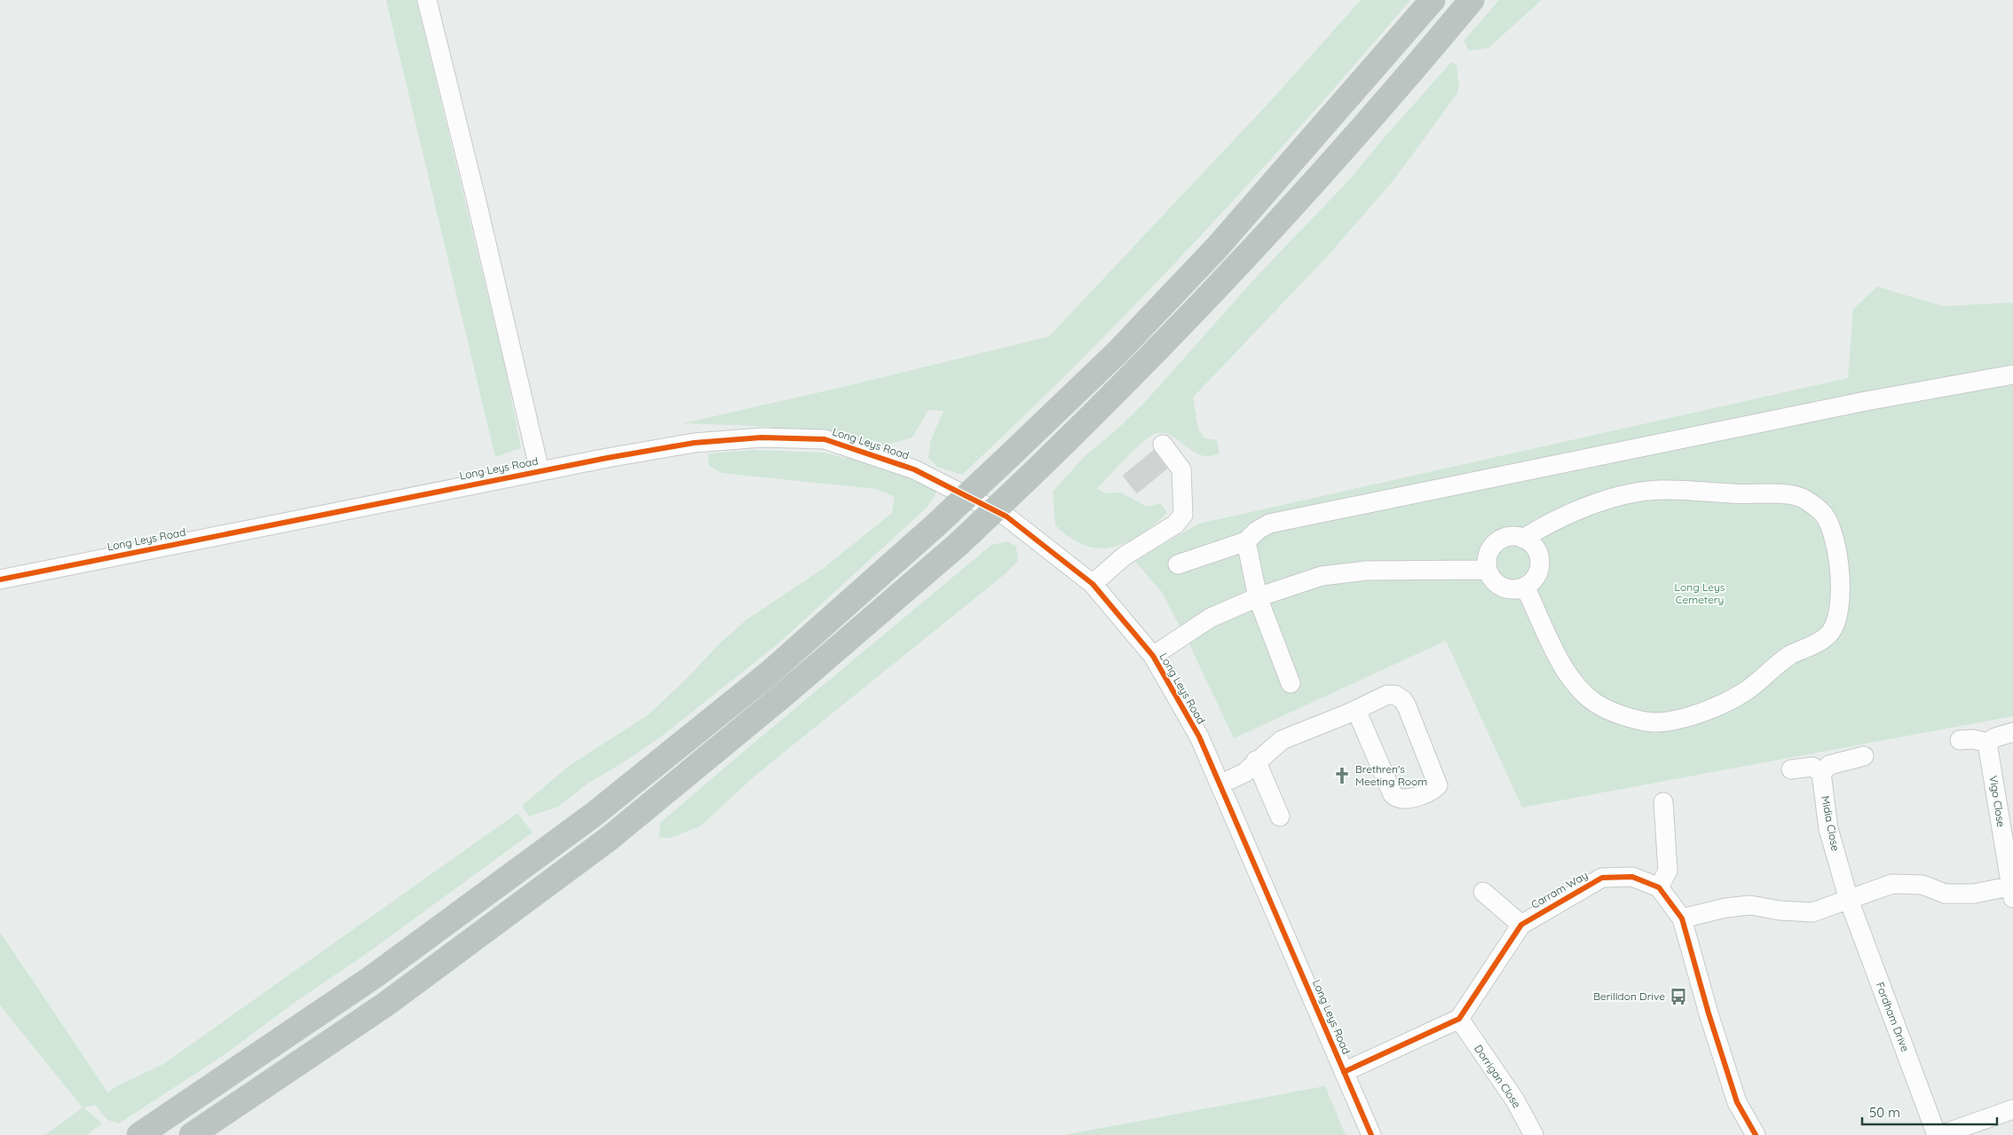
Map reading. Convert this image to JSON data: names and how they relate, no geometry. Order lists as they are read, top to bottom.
{
  "streets": {
    "street": [
      "Long Leys Road",
      "Vigo Close",
      "Midia Close",
      "Carram Way",
      "Fordham Drive",
      "Dorrigan Close"
    ]
  },
  "crossings": [
    ["Midia Close", "Fordham Drive"],
    ["Carram Way", "Dorrigan Close"]
  ],
  "parks": ["Long Leys Cemetery"],
  "places": {
    "church": ["Brethren's Meeting Room"],
    "bus stop": ["Berilldon Drive"]
  },
  "scale_bar": "50 m"
}
